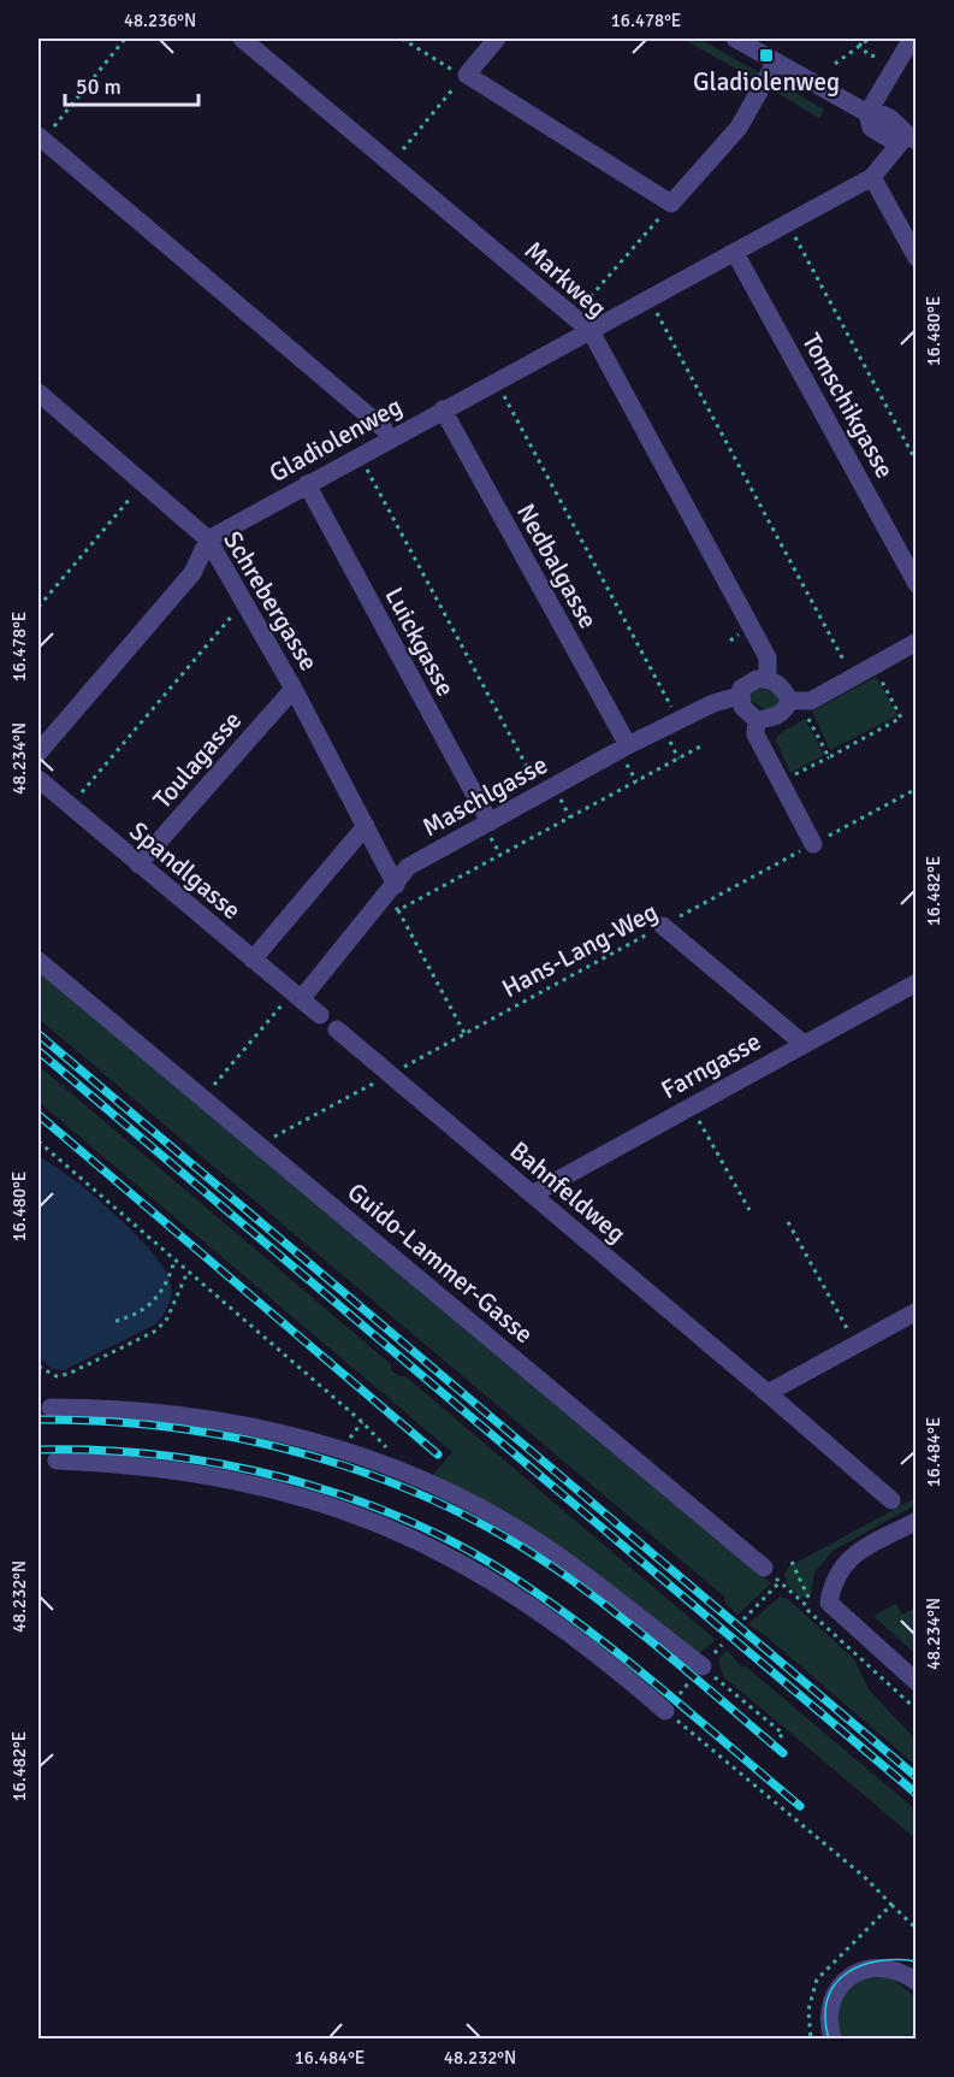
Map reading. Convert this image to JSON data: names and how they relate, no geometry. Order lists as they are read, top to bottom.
{
  "streets": {
    "street": [
      "Markweg",
      "Tomschikgasse",
      "Gladiolenweg",
      "Nedbalgasse",
      "Schrebergasse",
      "Luickgasse",
      "Toulagasse",
      "Maschlgasse",
      "Spandlgasse",
      "Farngasse",
      "Bahnfeldweg",
      "Guido-Lammer-Gasse"
    ],
    "path": ["Hans-Lang-Weg"]
  },
  "crossings": [
    ["Markweg", "Gladiolenweg"],
    ["Markweg", "Maschlgasse"],
    ["Tomschikgasse", "Gladiolenweg"],
    ["Gladiolenweg", "Nedbalgasse"],
    ["Gladiolenweg", "Schrebergasse"],
    ["Gladiolenweg", "Luickgasse"],
    ["Nedbalgasse", "Maschlgasse"],
    ["Schrebergasse", "Toulagasse"],
    ["Schrebergasse", "Maschlgasse"],
    ["Luickgasse", "Maschlgasse"],
    ["Toulagasse", "Spandlgasse"],
    ["Maschlgasse", "Spandlgasse"],
    ["Hans-Lang-Weg", "Bahnfeldweg"],
    ["Hans-Lang-Weg", "Guido-Lammer-Gasse"],
    ["Farngasse", "Bahnfeldweg"]
  ],
  "places": {
    "transit": ["Gladiolenweg"]
  },
  "scale_bar": "50 m",
  "coordinates": [
    "48.236°N",
    "16.478°E",
    "16.480°E",
    "48.234°N",
    "16.482°E",
    "16.484°E",
    "48.232°N"
  ]
}
